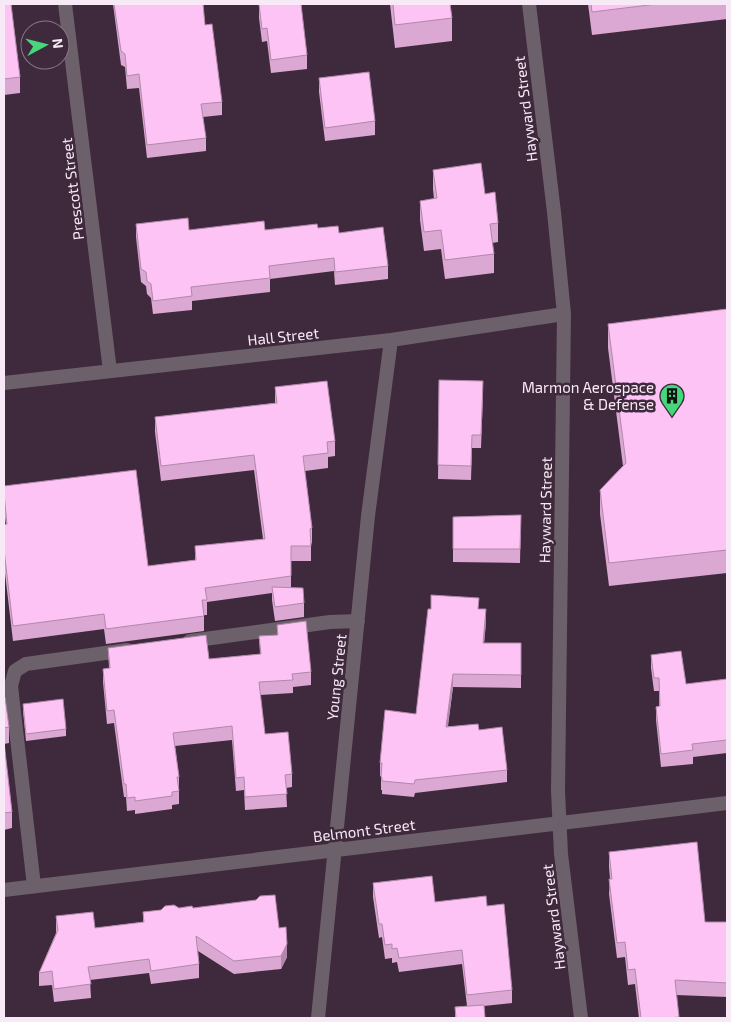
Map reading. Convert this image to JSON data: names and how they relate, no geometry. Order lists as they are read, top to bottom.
{
  "streets": {
    "street": [
      "Hayward Street",
      "Prescott Street",
      "Hall Street",
      "Young Street",
      "Belmont Street"
    ]
  },
  "crossings": [
    ["Hayward Street", "Hall Street"],
    ["Hayward Street", "Belmont Street"],
    ["Prescott Street", "Hall Street"],
    ["Hall Street", "Young Street"],
    ["Young Street", "Belmont Street"]
  ],
  "places": {
    "building": ["Marmon Aerospace & Defense"]
  },
  "north": "right"
}
